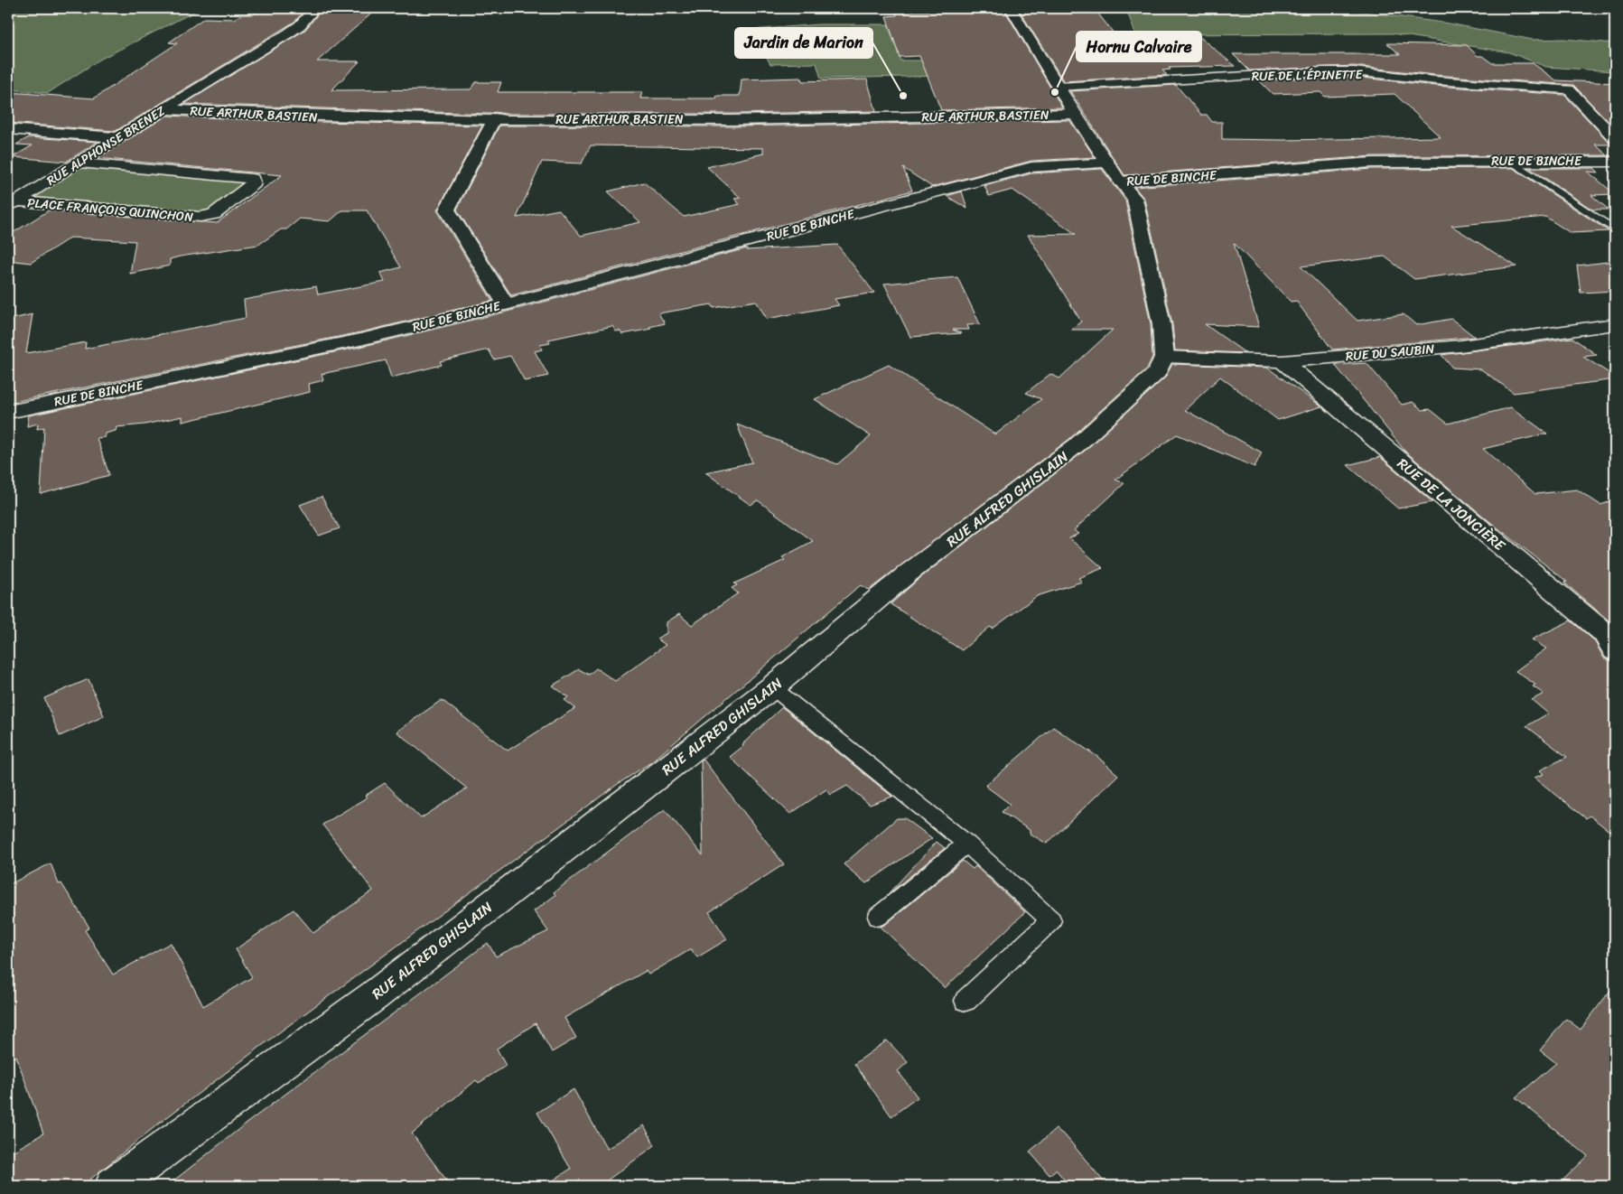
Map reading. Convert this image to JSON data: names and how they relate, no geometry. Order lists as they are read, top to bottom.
{
  "streets": {
    "street": [
      "RUE DE L'ÉPINETTE",
      "RUE ARTHUR BASTIEN",
      "RUE ALPHONSE BRENEZ",
      "RUE DE BINCHE",
      "PLACE FRANÇOIS QUINCHON",
      "RUE DU SAUBIN",
      "RUE ALFRED GHISLAIN",
      "RUE DE LA JONCIÈRE"
    ]
  },
  "crossings": [
    ["RUE ARTHUR BASTIEN", "RUE ALPHONSE BRENEZ"],
    ["RUE ALPHONSE BRENEZ", "PLACE FRANÇOIS QUINCHON"],
    ["RUE DU SAUBIN", "RUE ALFRED GHISLAIN"],
    ["RUE DU SAUBIN", "RUE DE LA JONCIÈRE"]
  ],
  "places": ["Hornu Calvaire", "Jardin de Marion"]
}
